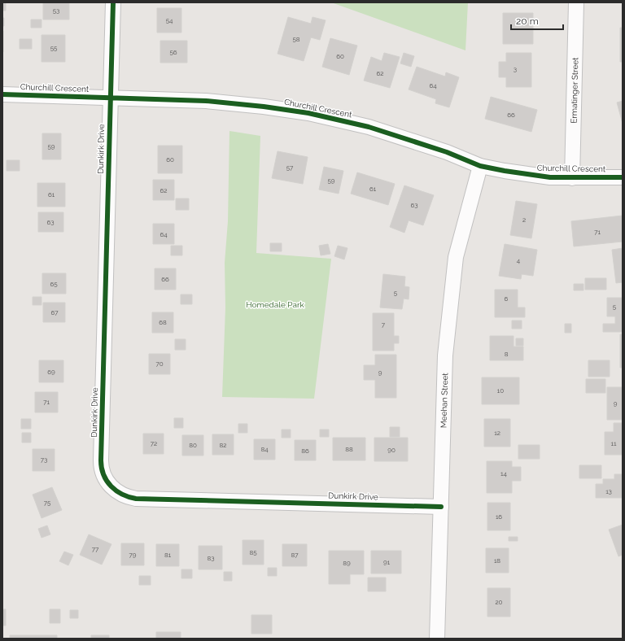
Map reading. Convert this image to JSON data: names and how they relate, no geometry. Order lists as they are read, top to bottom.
{
  "streets": {
    "street": [
      "Churchill Crescent",
      "Ermatinger Street",
      "Dunkirk Drive",
      "Meehan Street"
    ]
  },
  "crossings": [
    ["Churchill Crescent", "Ermatinger Street"],
    ["Churchill Crescent", "Dunkirk Drive"],
    ["Churchill Crescent", "Meehan Street"],
    ["Dunkirk Drive", "Meehan Street"]
  ],
  "parks": ["Homedale Park"],
  "house_numbers": [
    "53",
    "54",
    "58",
    "55",
    "56",
    "60",
    "3",
    "62",
    "64",
    "66",
    "59",
    "60",
    "57",
    "59",
    "61",
    "62",
    "61",
    "63",
    "2",
    "63",
    "71",
    "64",
    "4",
    "66",
    "65",
    "5",
    "6",
    "5",
    "67",
    "68",
    "7",
    "8",
    "70",
    "69",
    "9",
    "10",
    "71",
    "9",
    "12",
    "72",
    "11",
    "80",
    "82",
    "84",
    "88",
    "90",
    "86",
    "73",
    "14",
    "13",
    "75",
    "16",
    "77",
    "85",
    "79",
    "81",
    "87",
    "83",
    "18",
    "91",
    "89",
    "20"
  ],
  "scale_bar": "20 m"
}
